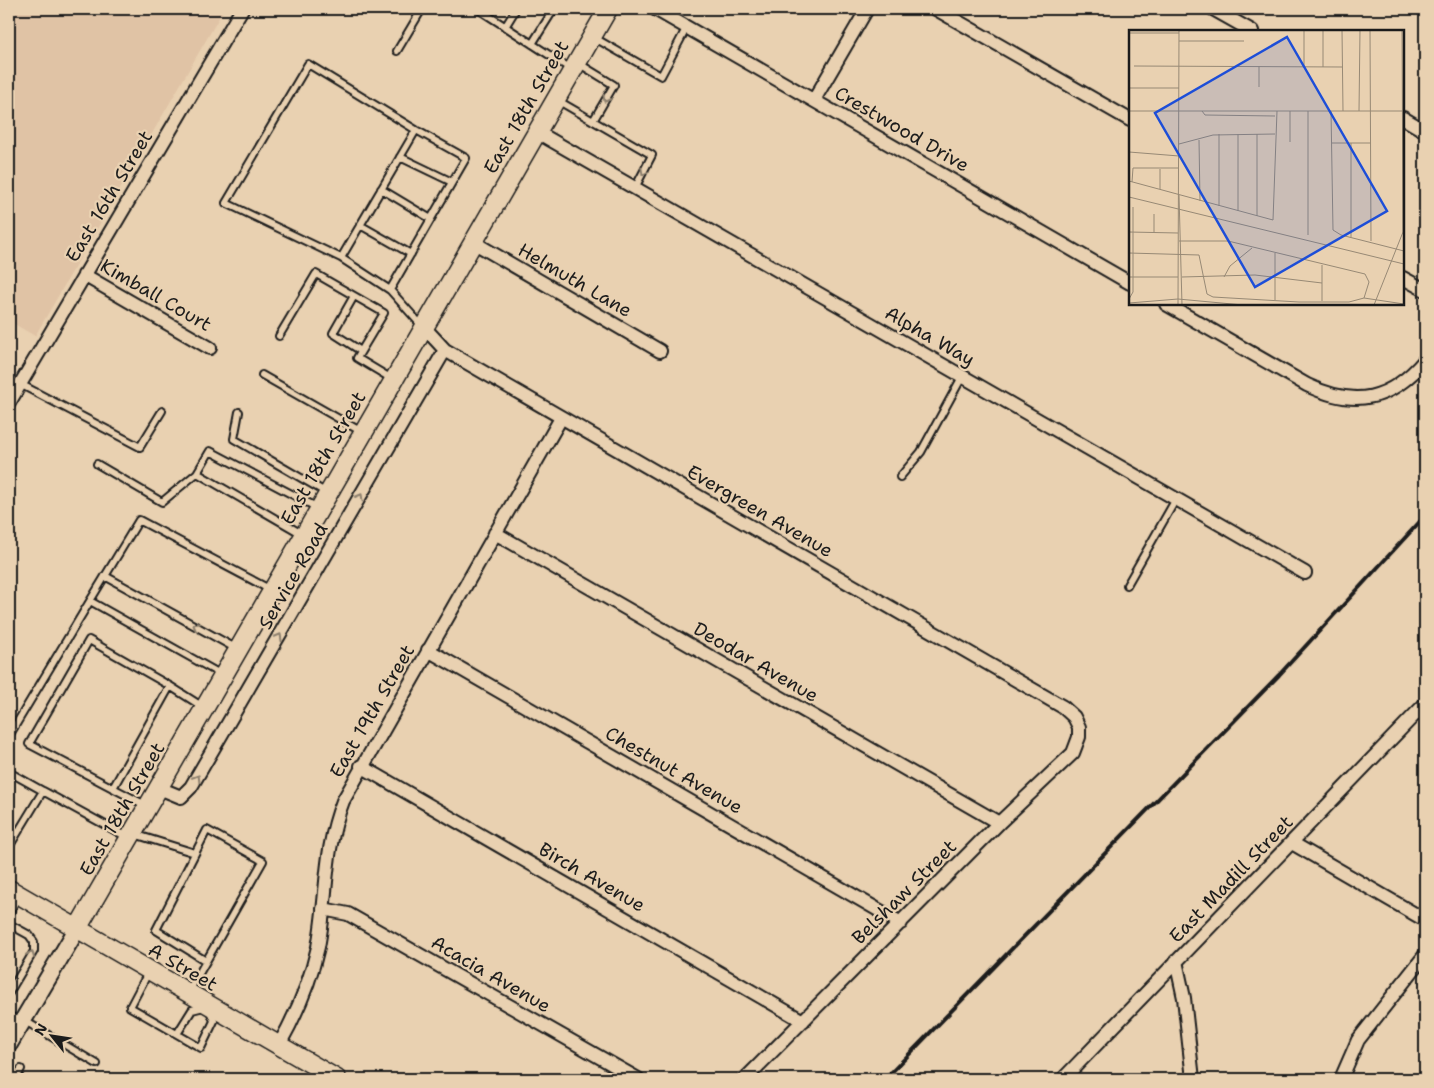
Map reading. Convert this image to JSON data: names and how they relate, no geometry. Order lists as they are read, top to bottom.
{
  "streets": {
    "main road": ["East 18th Street", "A Street"],
    "street": [
      "Crestwood Drive",
      "East 16th Street",
      "Helmuth Lane",
      "Kimball Court",
      "Alpha Way",
      "Evergreen Avenue",
      "Service Road",
      "Deodar Avenue",
      "East 19th Street",
      "Chestnut Avenue",
      "Birch Avenue",
      "East Madill Street",
      "Belshaw Street",
      "Acacia Avenue"
    ]
  },
  "crossings": [
    ["East 18th Street", "Helmuth Lane"],
    ["East 18th Street", "Alpha Way"],
    ["East 18th Street", "Evergreen Avenue"],
    ["East 18th Street", "Service Road"],
    ["East 18th Street", "A Street"],
    ["East 16th Street", "Kimball Court"],
    ["Evergreen Avenue", "Service Road"],
    ["Evergreen Avenue", "East 19th Street"],
    ["Evergreen Avenue", "Belshaw Street"],
    ["Deodar Avenue", "East 19th Street"],
    ["Deodar Avenue", "Belshaw Street"],
    ["East 19th Street", "Chestnut Avenue"],
    ["East 19th Street", "Birch Avenue"],
    ["East 19th Street", "A Street"],
    ["East 19th Street", "Acacia Avenue"],
    ["Chestnut Avenue", "Belshaw Street"],
    ["Birch Avenue", "Belshaw Street"]
  ],
  "one_way": ["Service Road"],
  "north": "top left"
}
